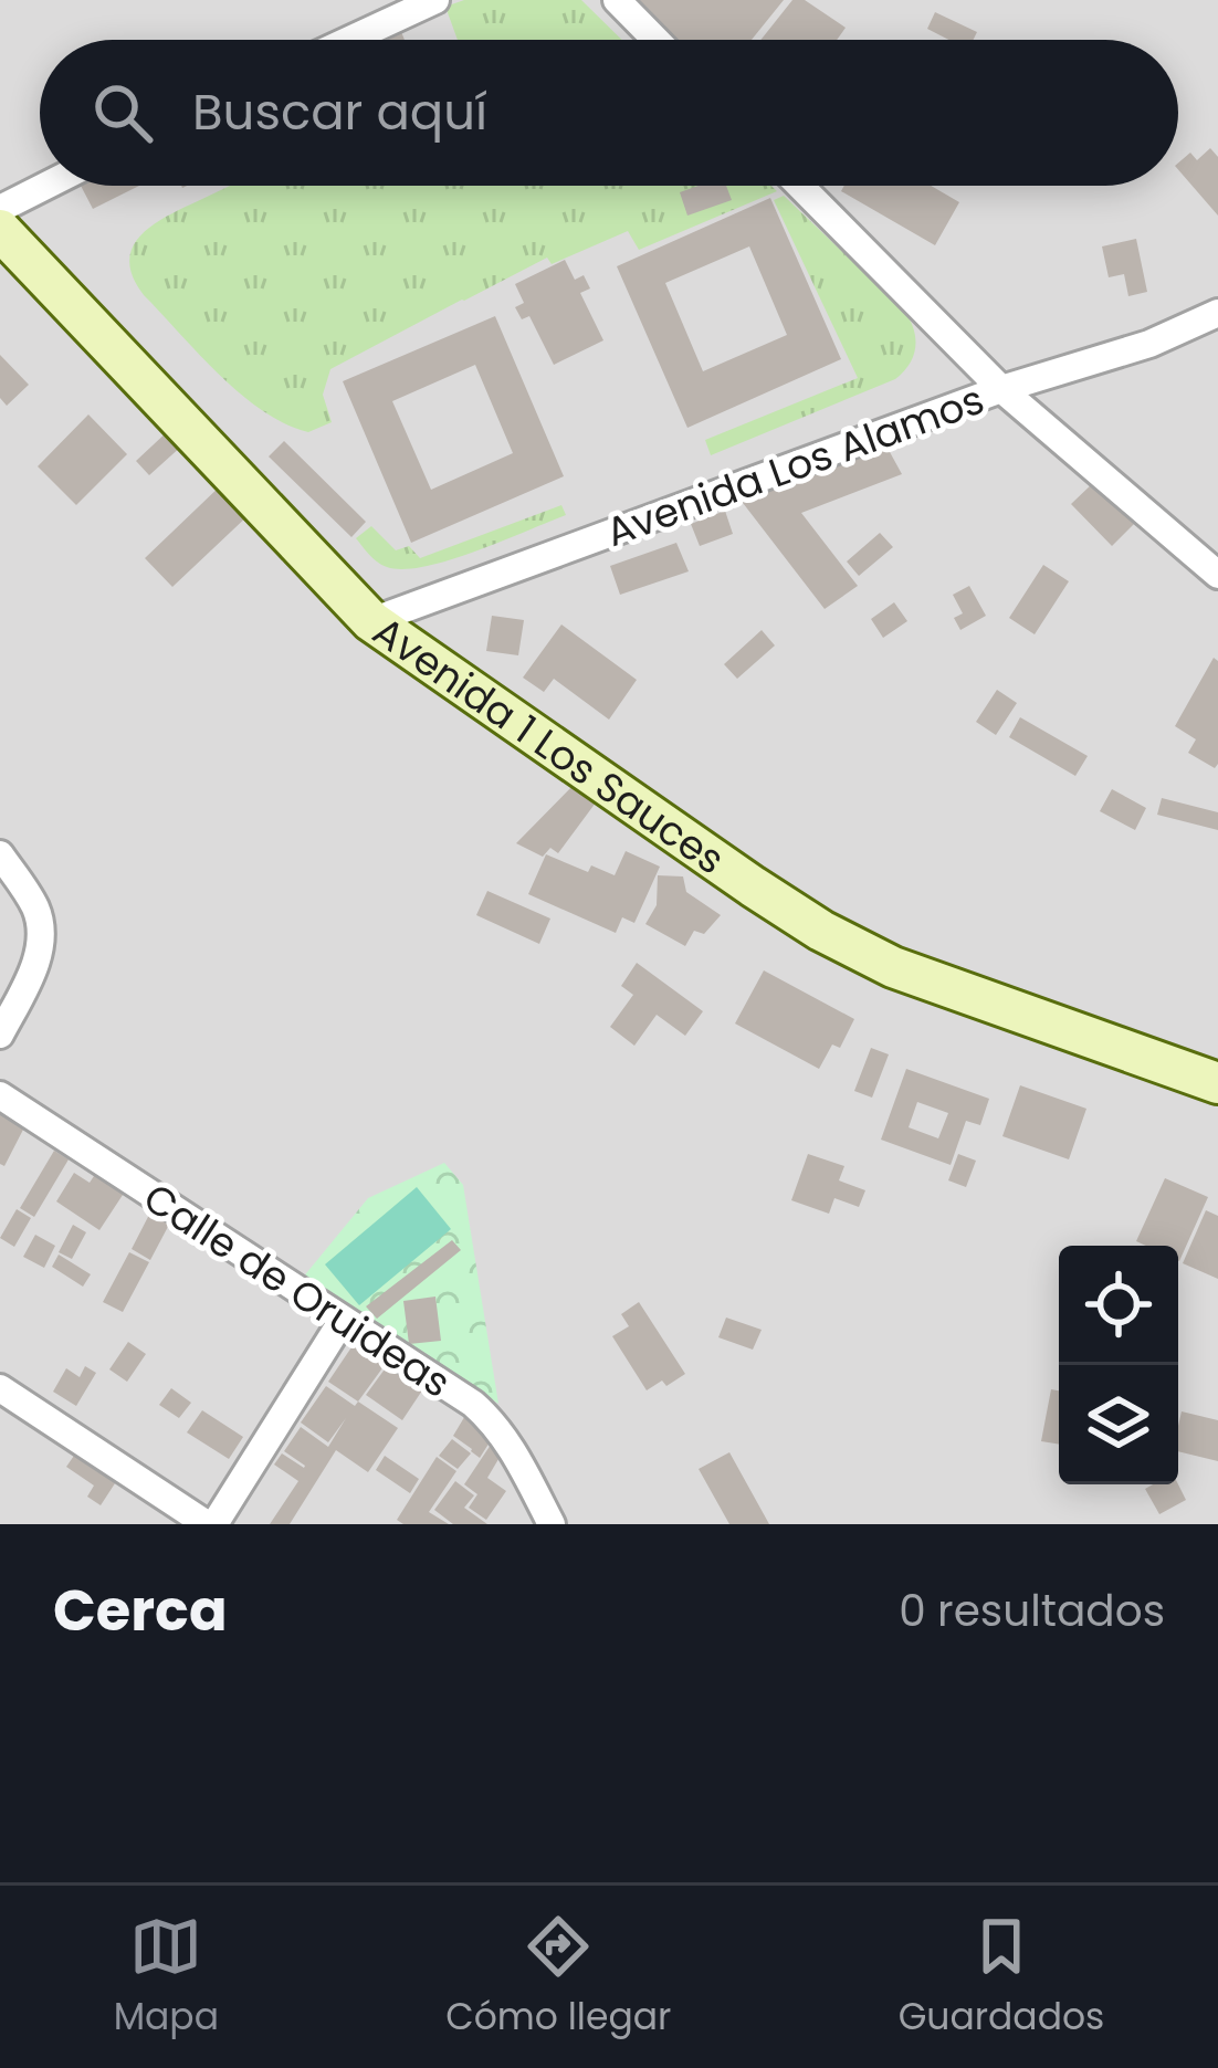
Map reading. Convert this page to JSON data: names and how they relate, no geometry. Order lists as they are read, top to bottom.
{
  "streets": {
    "street": ["Avenida Los Alamos", "Avenida 1 Los Sauces", "Calle de Oruideas"]
  },
  "crossings": [
    ["Avenida Los Alamos", "Avenida 1 Los Sauces"]
  ],
  "page": {
    "search": "Buscar aquí",
    "heading": ["Cerca", "0 resultados"],
    "nav": ["Mapa", "Cómo llegar", "Guardados"]
  }
}
